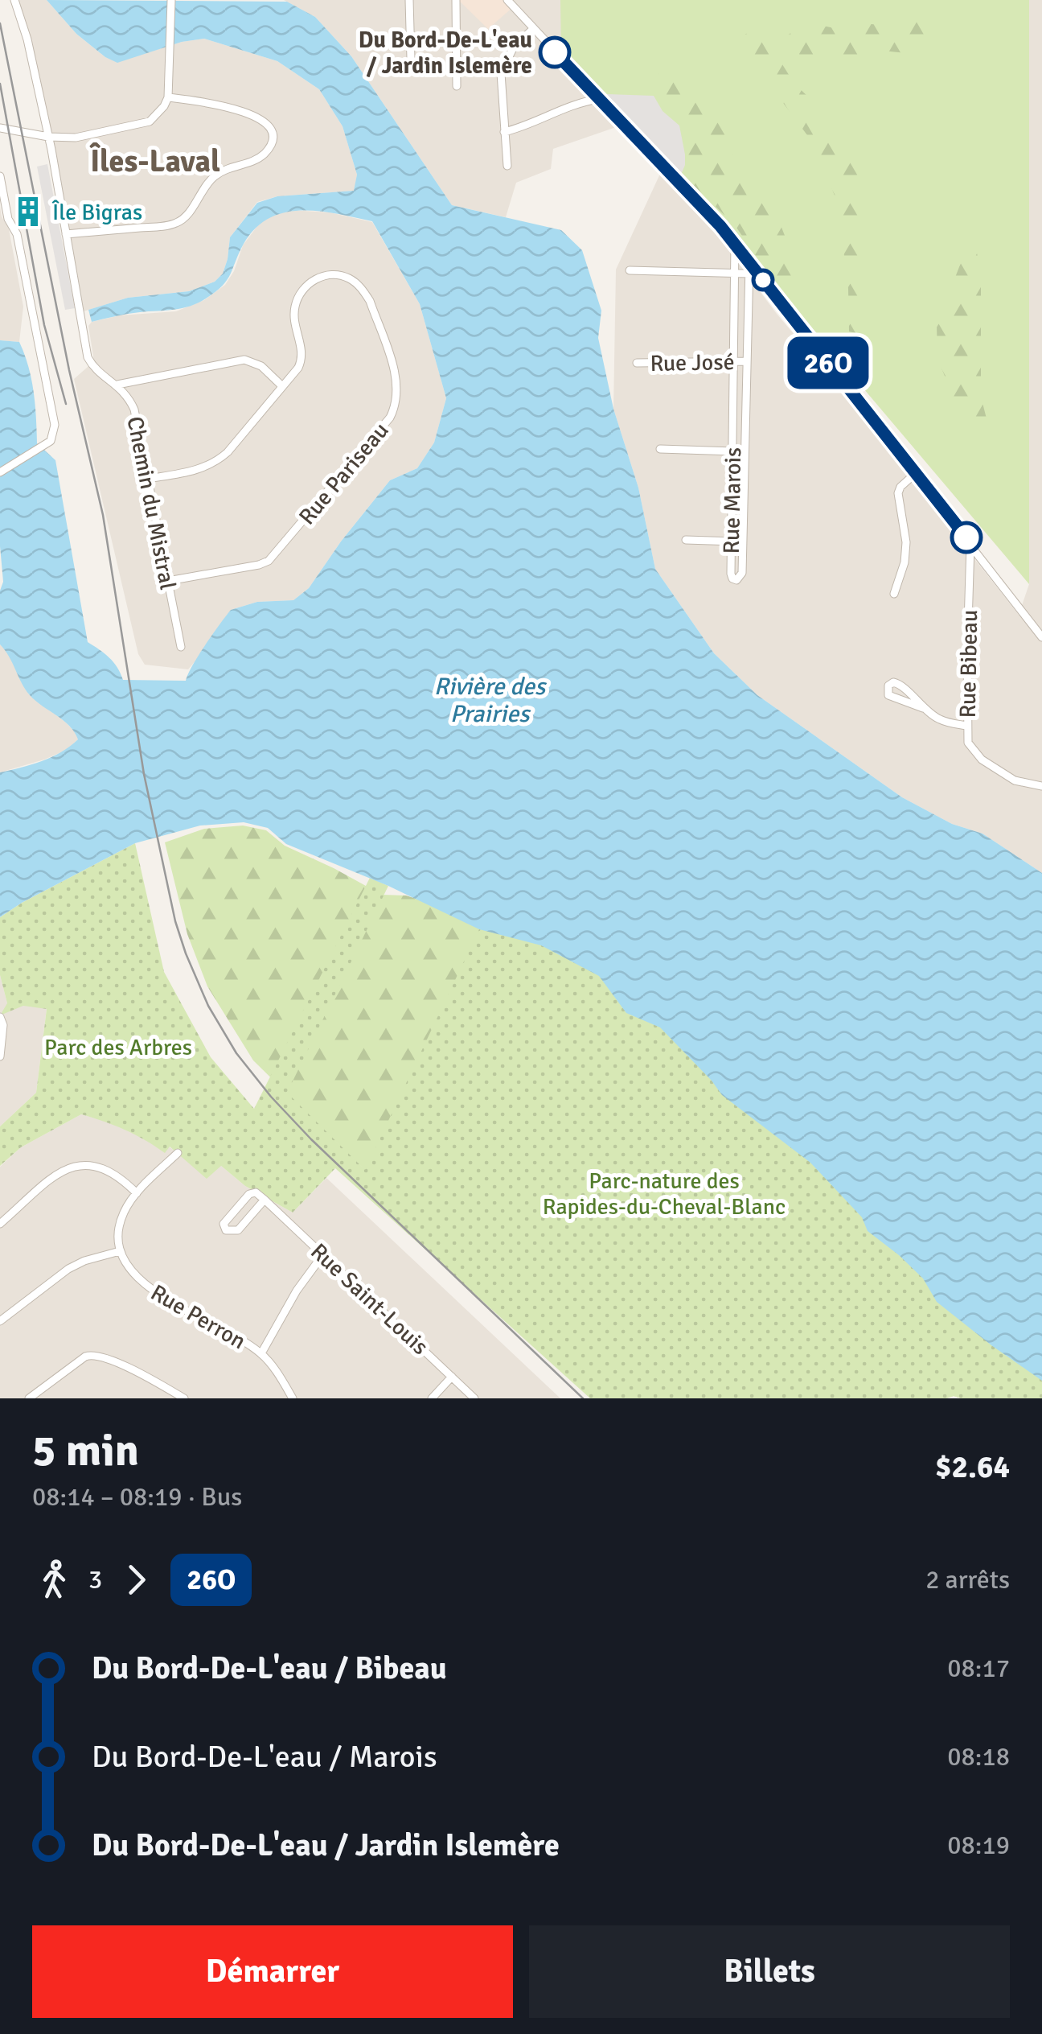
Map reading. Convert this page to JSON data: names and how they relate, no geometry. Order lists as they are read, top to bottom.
{
  "streets": {
    "street": [
      "Rue José",
      "Rue Pariseau",
      "Rue Marois",
      "Chemin du Mistral",
      "Rue Bibeau",
      "Rue Saint-Louis",
      "Rue Perron"
    ]
  },
  "crossings": [
    ["Rue José", "Rue Marois"],
    ["Rue Pariseau", "Chemin du Mistral"]
  ],
  "districts": ["Îles-Laval"],
  "water": ["Rivière des Prairies"],
  "parks": ["Parc des Arbres", "Parc-nature des Rapides-du-Cheval-Blanc"],
  "places": {
    "other": ["Du Bord-De-L'eau / Jardin Islemère"],
    "building": ["Île Bigras"]
  },
  "lines": ["bus line 26O"],
  "page": {
    "on_map": "26O",
    "heading": ["5 min", "08:14 – 08:19 · Bus", "$2.64"],
    "legs": ["3", "26O", "2 arrêts"],
    "list": [
      {
        "name": "Du Bord-De-L'eau / Bibeau",
        "value": "08:17"
      },
      {
        "name": "Du Bord-De-L'eau / Marois",
        "value": "08:18"
      },
      {
        "name": "Du Bord-De-L'eau / Jardin Islemère",
        "value": "08:19"
      }
    ],
    "buttons": ["Démarrer", "Billets"]
  }
}
